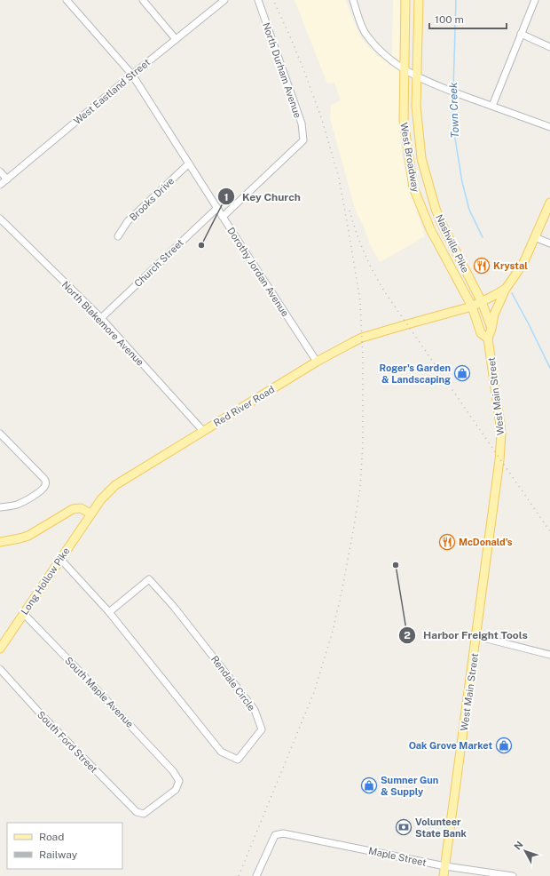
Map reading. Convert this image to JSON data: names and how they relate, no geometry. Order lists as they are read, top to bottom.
{
  "streets": {
    "main road": [
      "West Broadway",
      "Nashville Pike",
      "West Main Street",
      "Red River Road",
      "Long Hollow Pike"
    ],
    "street": [
      "North Durham Avenue",
      "West Eastland Street",
      "Brooks Drive",
      "Church Street",
      "Dorothy Jordan Avenue",
      "North Blakemore Avenue",
      "Rendale Circle",
      "South Maple Avenue",
      "South Ford Street",
      "Maple Street"
    ]
  },
  "crossings": [
    ["North Durham Avenue", "Dorothy Jordan Avenue"],
    ["West Eastland Street", "Dorothy Jordan Avenue"],
    ["West Broadway", "West Main Street"],
    ["West Broadway", "Red River Road"],
    ["Brooks Drive", "Dorothy Jordan Avenue"],
    ["Nashville Pike", "Red River Road"],
    ["Church Street", "Dorothy Jordan Avenue"],
    ["Church Street", "North Blakemore Avenue"],
    ["Dorothy Jordan Avenue", "Red River Road"],
    ["North Blakemore Avenue", "Red River Road"],
    ["West Main Street", "Red River Road"],
    ["West Main Street", "Maple Street"],
    ["Red River Road", "Long Hollow Pike"],
    ["Long Hollow Pike", "Rendale Circle"],
    ["Long Hollow Pike", "South Maple Avenue"],
    ["South Maple Avenue", "South Ford Street"]
  ],
  "water": ["Town Creek"],
  "places": {
    "other": ["Key Church", "Harbor Freight Tools"],
    "restaurant": ["Krystal", "McDonald's"],
    "shop": ["Roger's Garden & Landscaping", "Oak Grove Market", "Sumner Gun & Supply"],
    "bank": ["Volunteer State Bank"]
  },
  "legend": ["Road", "Railway"],
  "scale_bar": "100 m",
  "north": "top left"
}
